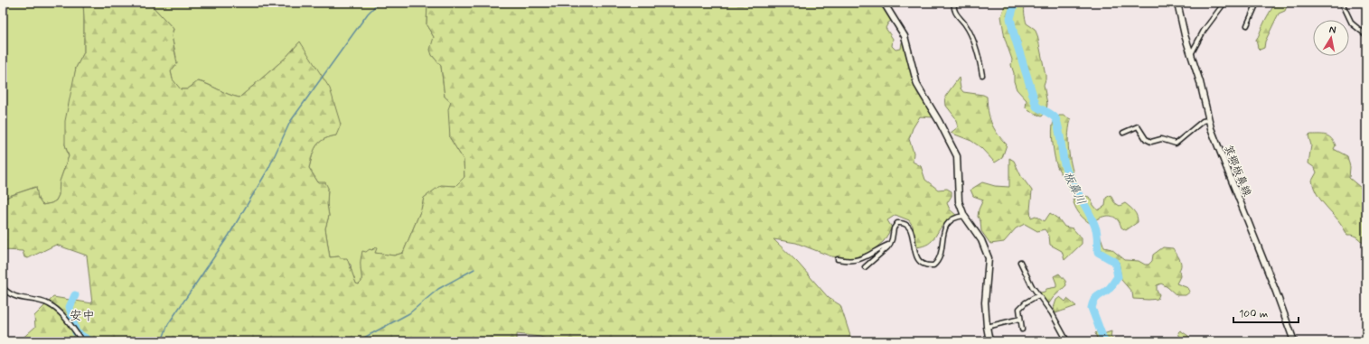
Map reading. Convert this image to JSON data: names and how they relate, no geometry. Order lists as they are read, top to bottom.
{
  "streets": {
    "street": ["箕郷板鼻線"]
  },
  "districts": ["安中"],
  "water": ["板鼻川"],
  "scale_bar": "100 m",
  "north": "top"
}
